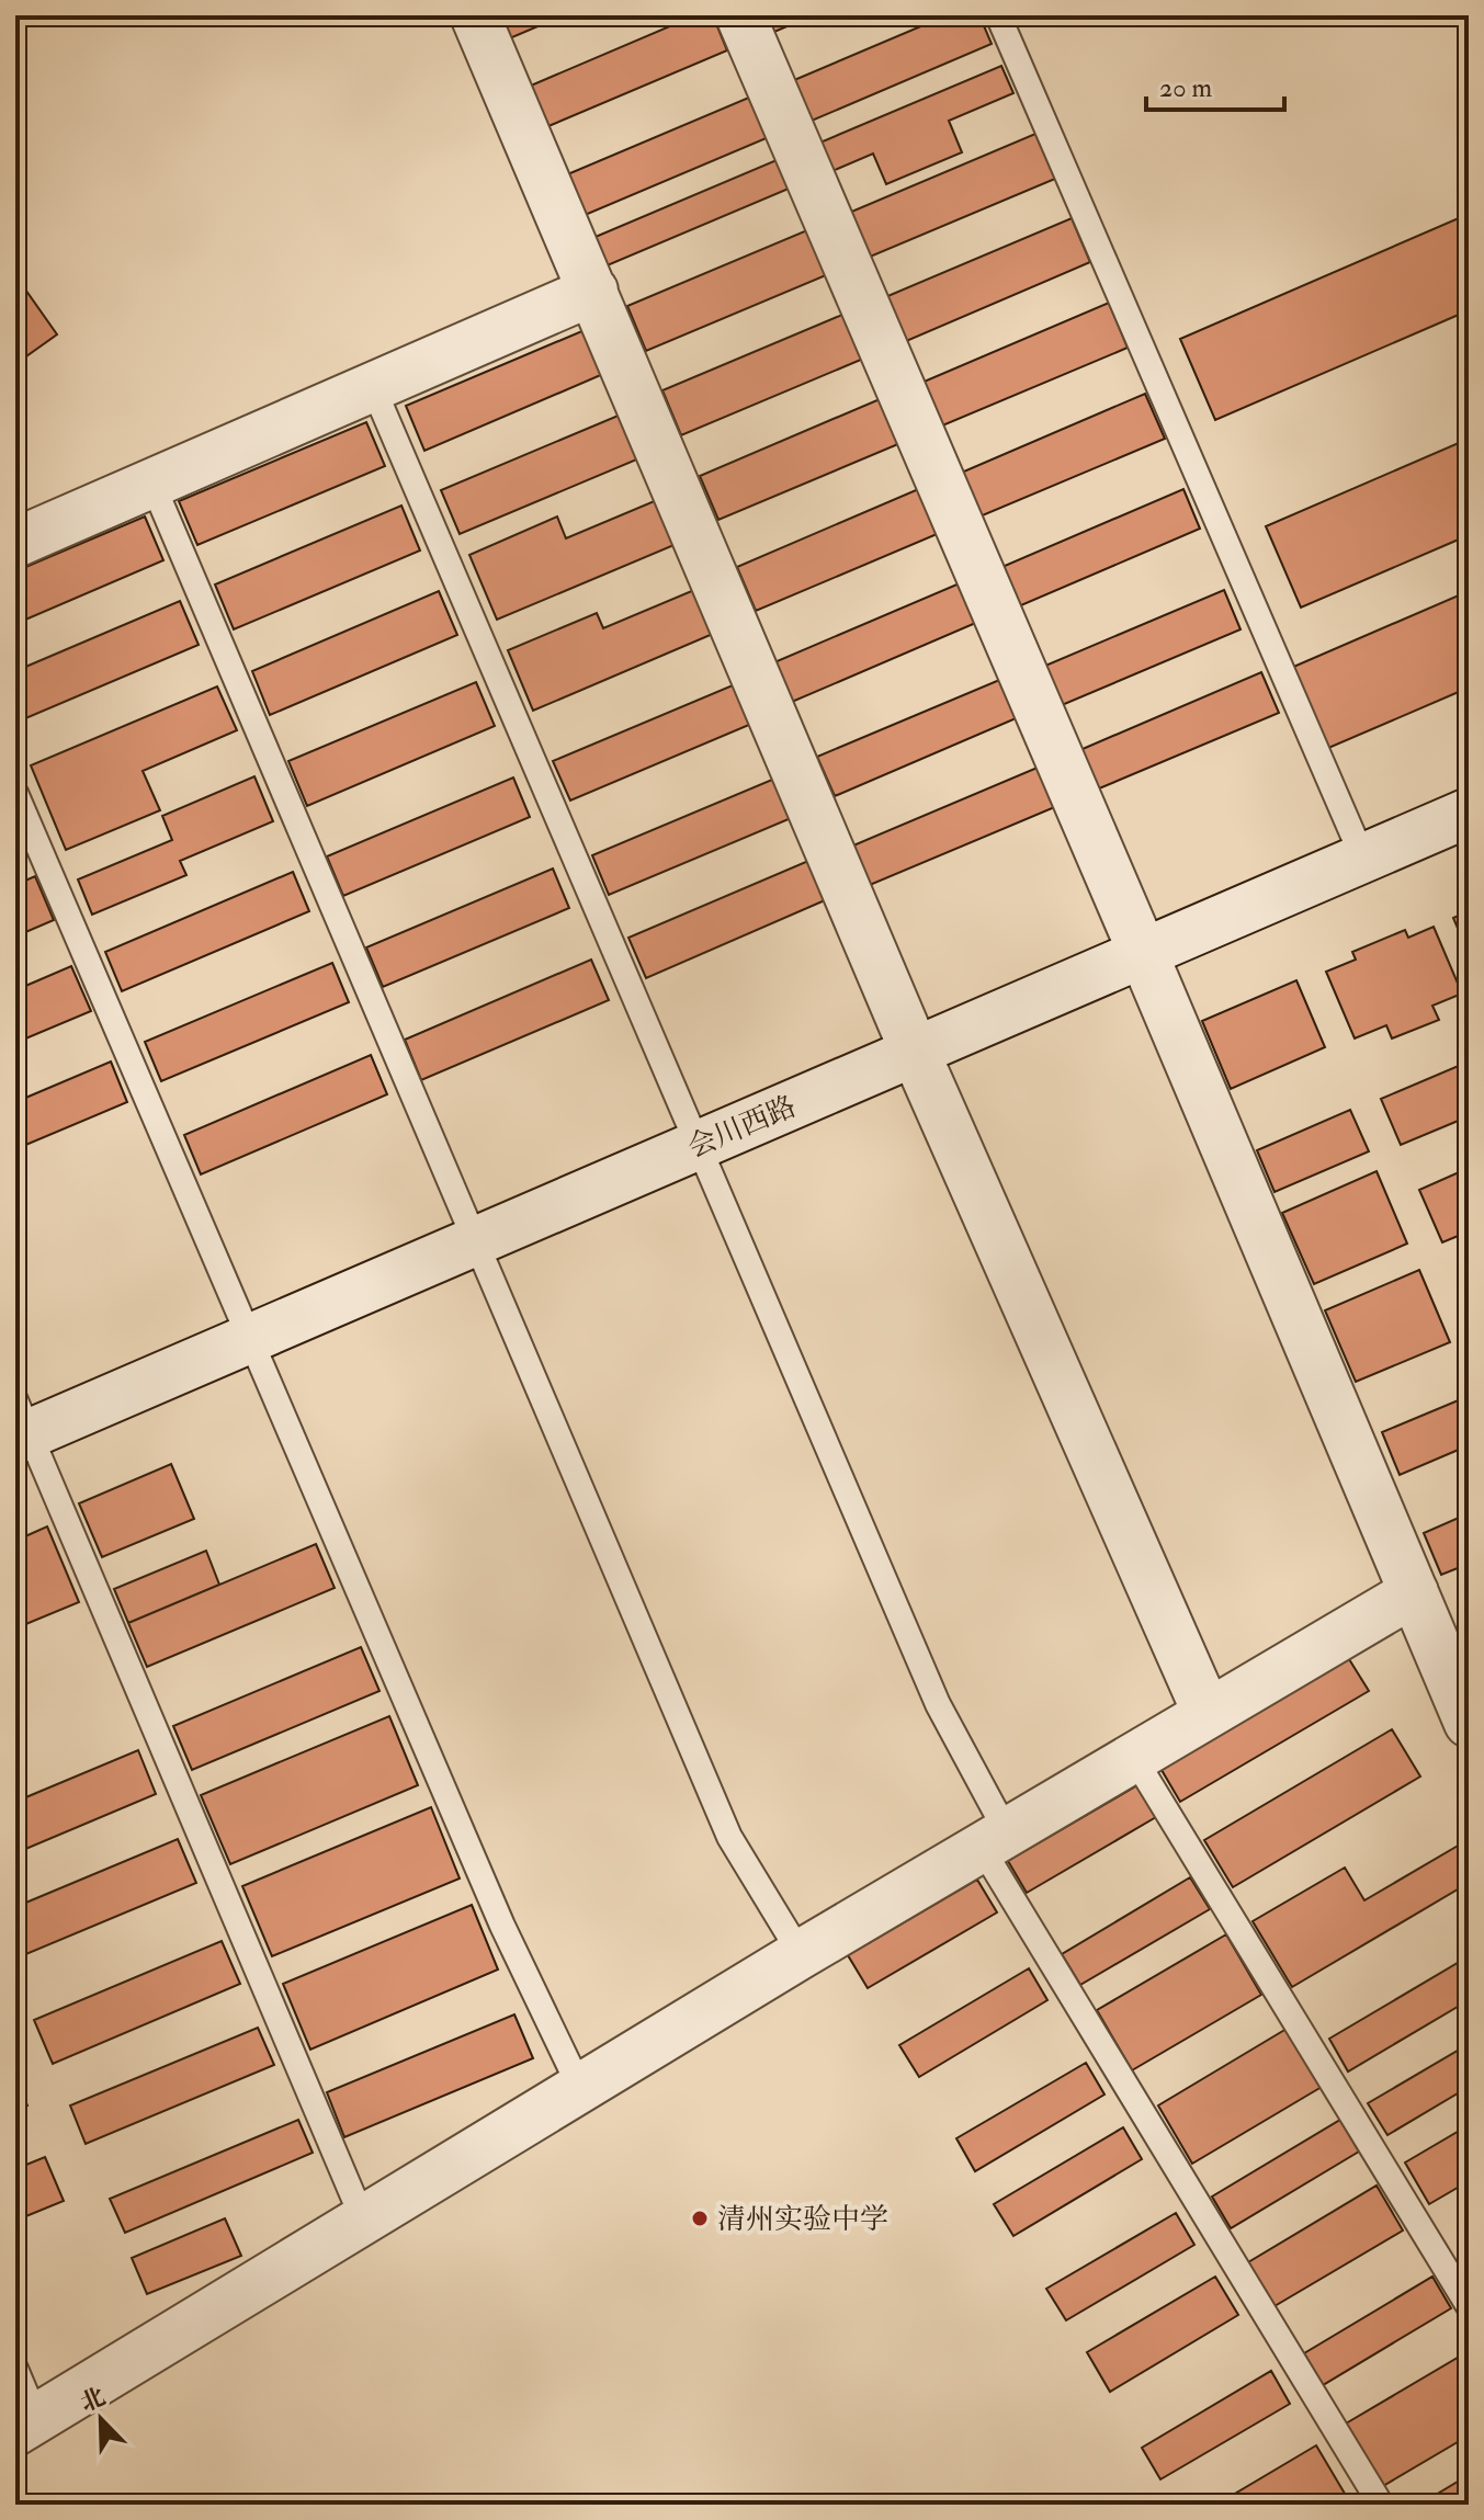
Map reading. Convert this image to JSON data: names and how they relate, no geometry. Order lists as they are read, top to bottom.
{
  "streets": {
    "street": ["会川西路"]
  },
  "places": ["清州实验中学"],
  "scale_bar": "20 m",
  "north": "top left"
}
